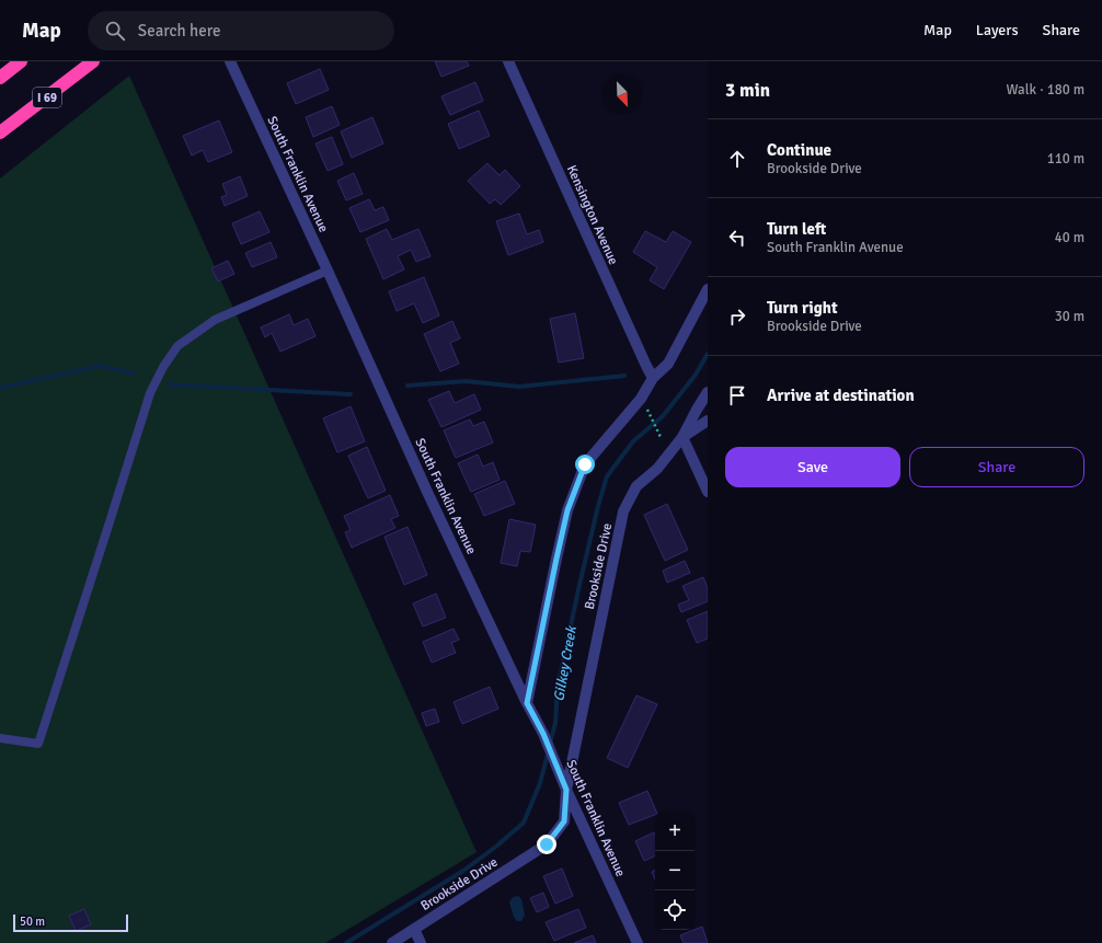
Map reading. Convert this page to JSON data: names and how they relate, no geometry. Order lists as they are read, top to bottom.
{
  "streets": {
    "highway": ["I 69"],
    "street": ["South Franklin Avenue", "Kensington Avenue", "Brookside Drive"]
  },
  "crossings": [
    ["South Franklin Avenue", "Brookside Drive"]
  ],
  "water": ["Gilkey Creek"],
  "scale_bar": "50 m",
  "north": "bottom right",
  "page": {
    "header": "Map",
    "search": "Search here",
    "nav": ["Map", "Layers", "Share"],
    "heading": ["3 min", "Walk · 180 m"],
    "list": [
      ["Continue", "Brookside Drive", "110 m"],
      ["Turn left", "South Franklin Avenue", "40 m"],
      ["Turn right", "Brookside Drive", "30 m"],
      "Arrive at destination"
    ],
    "buttons": ["Save", "Share"],
    "map_buttons": ["+", "−"],
    "scale": "50 m"
  }
}
